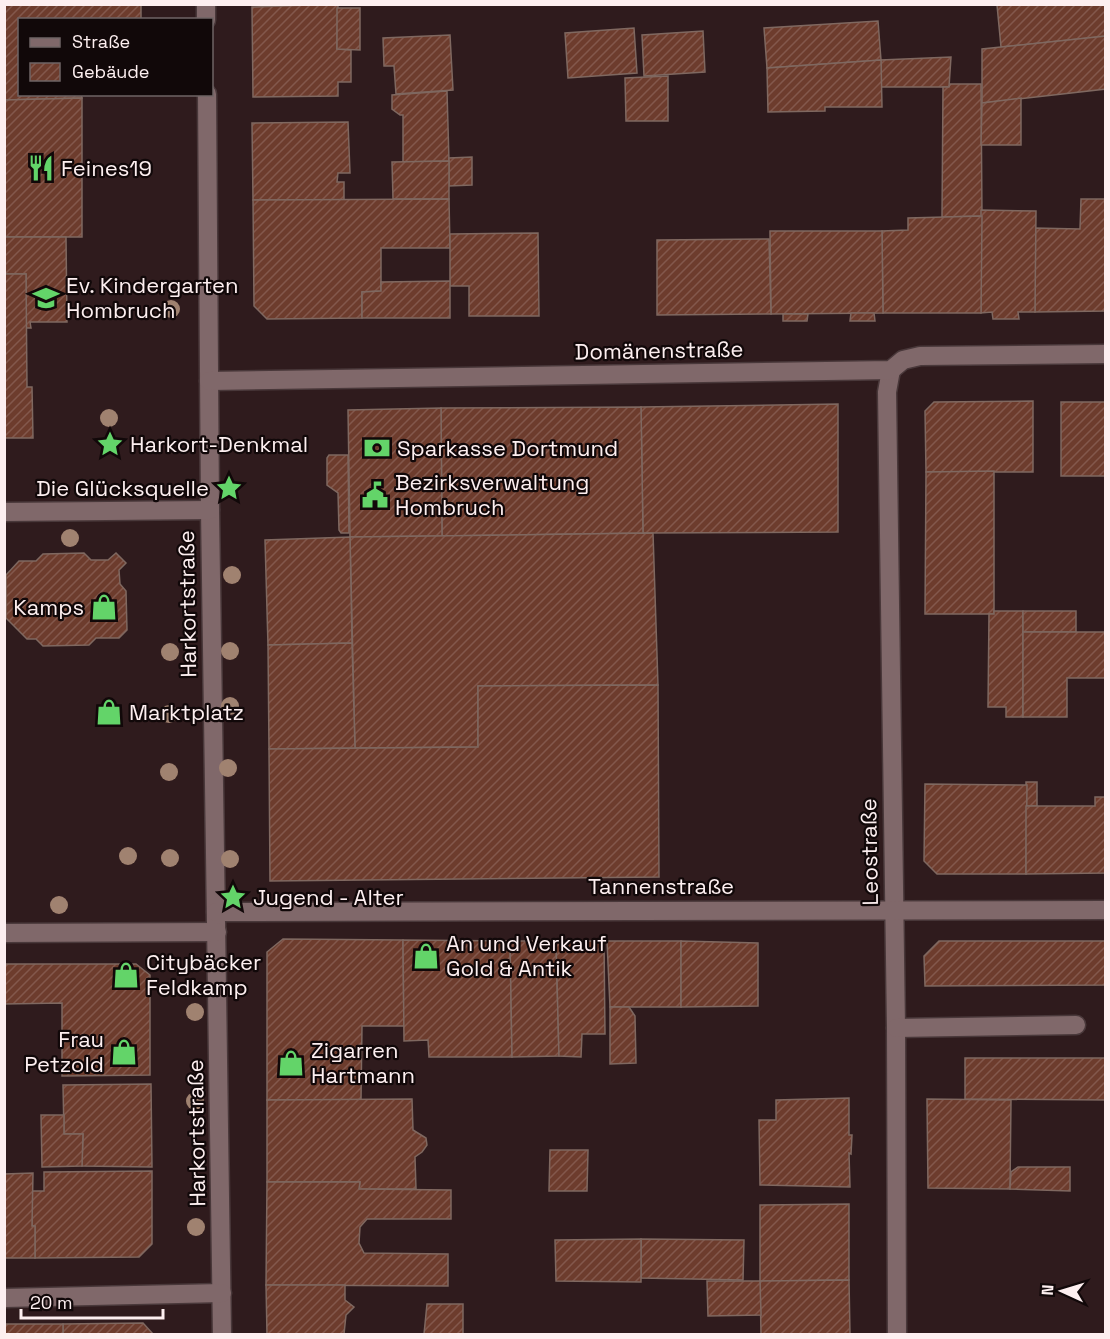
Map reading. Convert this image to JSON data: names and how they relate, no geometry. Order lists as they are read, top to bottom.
{
  "streets": {
    "street": [
      "Domänenstraße",
      "Harkortstraße",
      "Leostraße",
      "Tannenstraße"
    ]
  },
  "crossings": [
    ["Domänenstraße", "Harkortstraße"],
    ["Domänenstraße", "Leostraße"],
    ["Harkortstraße", "Tannenstraße"],
    ["Leostraße", "Tannenstraße"]
  ],
  "places": {
    "restaurant": ["Feines19"],
    "school or university": ["Ev. Kindergarten Hombruch"],
    "place": ["Harkort-Denkmal", "Die Glücksquelle", "Jugend - Alter"],
    "bank": ["Sparkasse Dortmund"],
    "public building": ["Bezirksverwaltung Hombruch"],
    "shop": [
      "Kamps",
      "Marktplatz",
      "An und Verkauf Gold & Antik",
      "Citybäcker Feldkamp",
      "Frau Petzold",
      "Zigarren Hartmann"
    ]
  },
  "legend": ["Straße", "Gebäude"],
  "scale_bar": "20 m",
  "north": "left"
}
